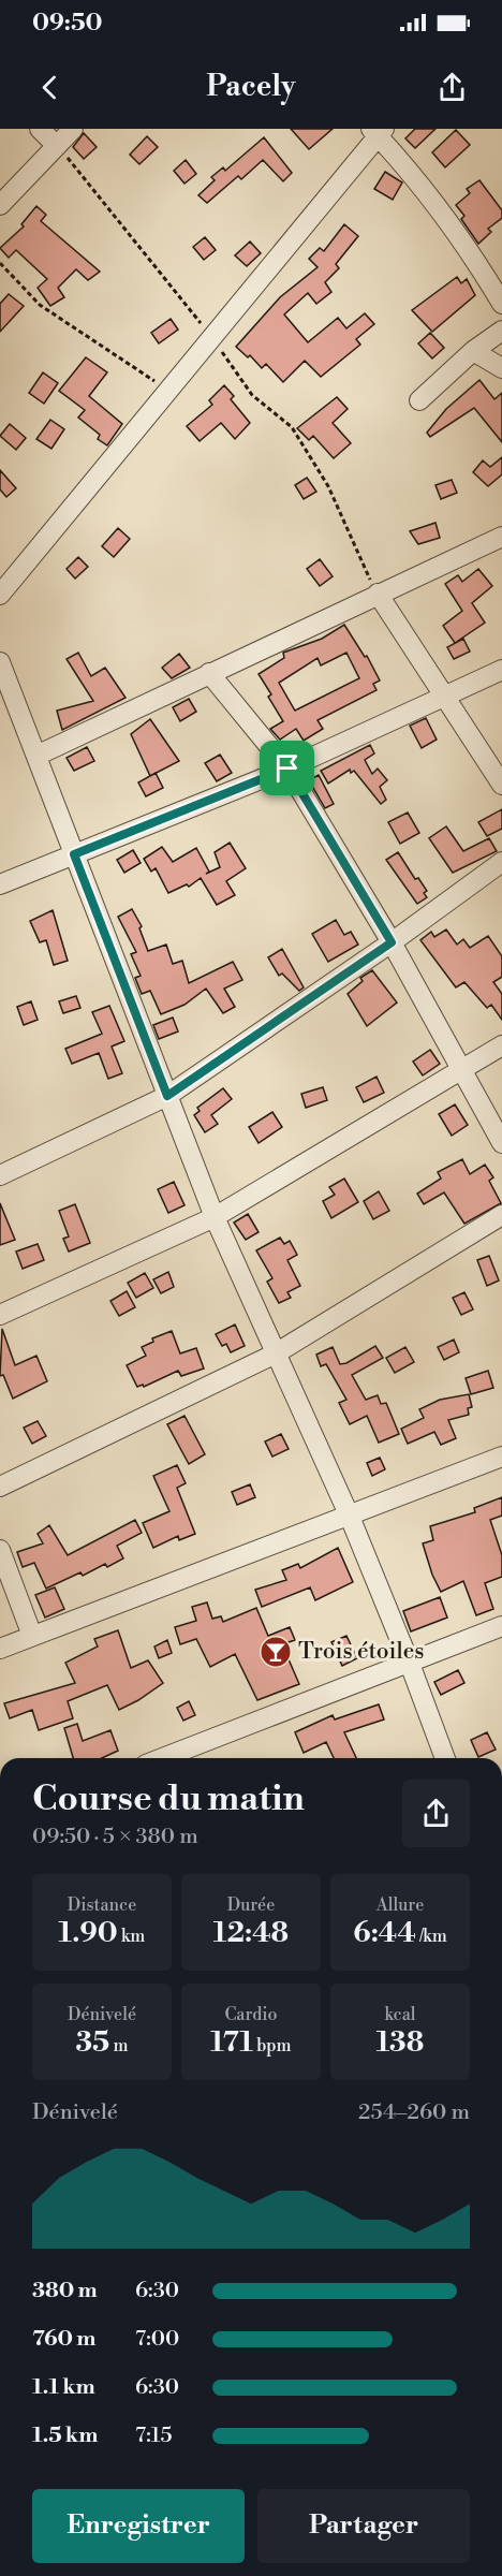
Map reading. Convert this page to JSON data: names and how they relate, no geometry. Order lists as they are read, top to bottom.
{
  "places": {
    "bar": ["Trois étoiles"]
  },
  "page": {
    "status": "09:50",
    "header": "Pacely",
    "heading": ["Course du matin", "09:50 · 5 × 380 m"],
    "stats": [
      ["Distance", "1.90 km"],
      ["Durée", "12:48"],
      ["Allure", "6:44 /km"],
      ["Dénivelé", "35 m"],
      ["Cardio", "171 bpm"],
      ["kcal", "138"]
    ],
    "chart": ["Dénivelé", "254–260 m"],
    "list": [
      {
        "name": "380 m",
        "note": "6:30"
      },
      {
        "name": "760 m",
        "note": "7:00"
      },
      {
        "name": "1.1 km",
        "note": "6:30"
      },
      {
        "name": "1.5 km",
        "note": "7:15"
      }
    ],
    "buttons": ["Enregistrer", "Partager"]
  }
}
